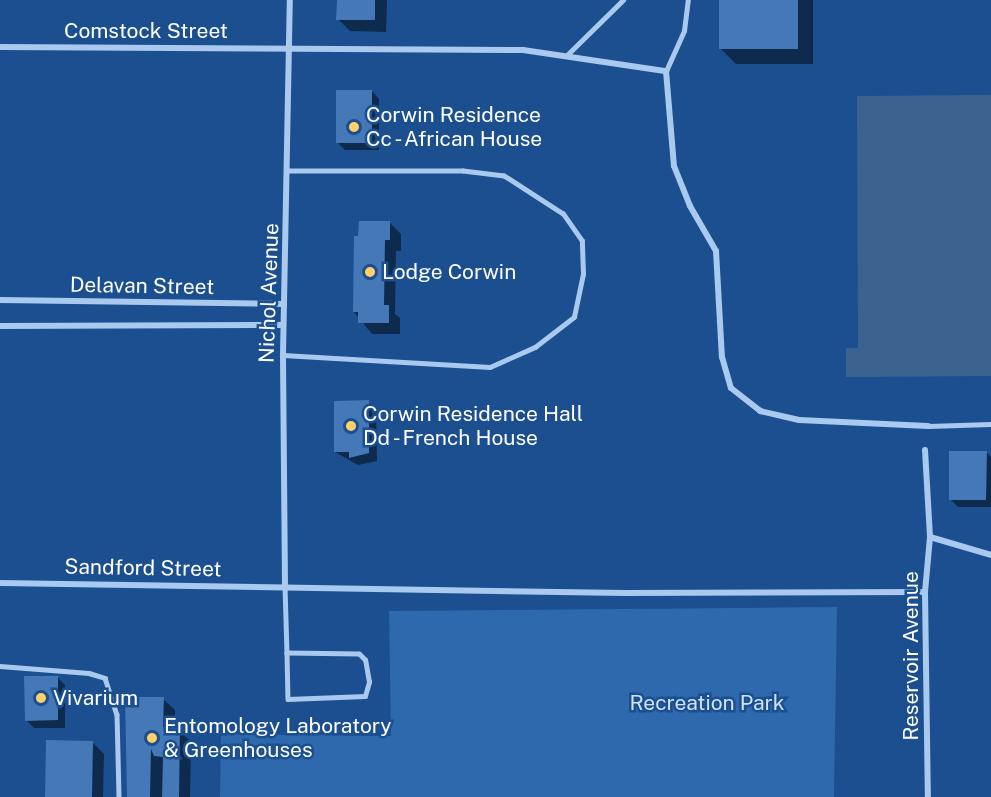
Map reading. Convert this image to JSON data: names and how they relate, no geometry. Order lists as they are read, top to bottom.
{
  "streets": {
    "street": [
      "Comstock Street",
      "Delavan Street",
      "Nichol Avenue",
      "Sandford Street",
      "Reservoir Avenue"
    ]
  },
  "crossings": [
    ["Comstock Street", "Nichol Avenue"],
    ["Delavan Street", "Nichol Avenue"],
    ["Nichol Avenue", "Sandford Street"],
    ["Sandford Street", "Reservoir Avenue"]
  ],
  "parks": ["Recreation Park"],
  "places": [
    "Corwin Residence Cc - African House",
    "Lodge Corwin",
    "Corwin Residence Hall Dd - French House",
    "Vivarium",
    "Entomology Laboratory & Greenhouses"
  ]
}
